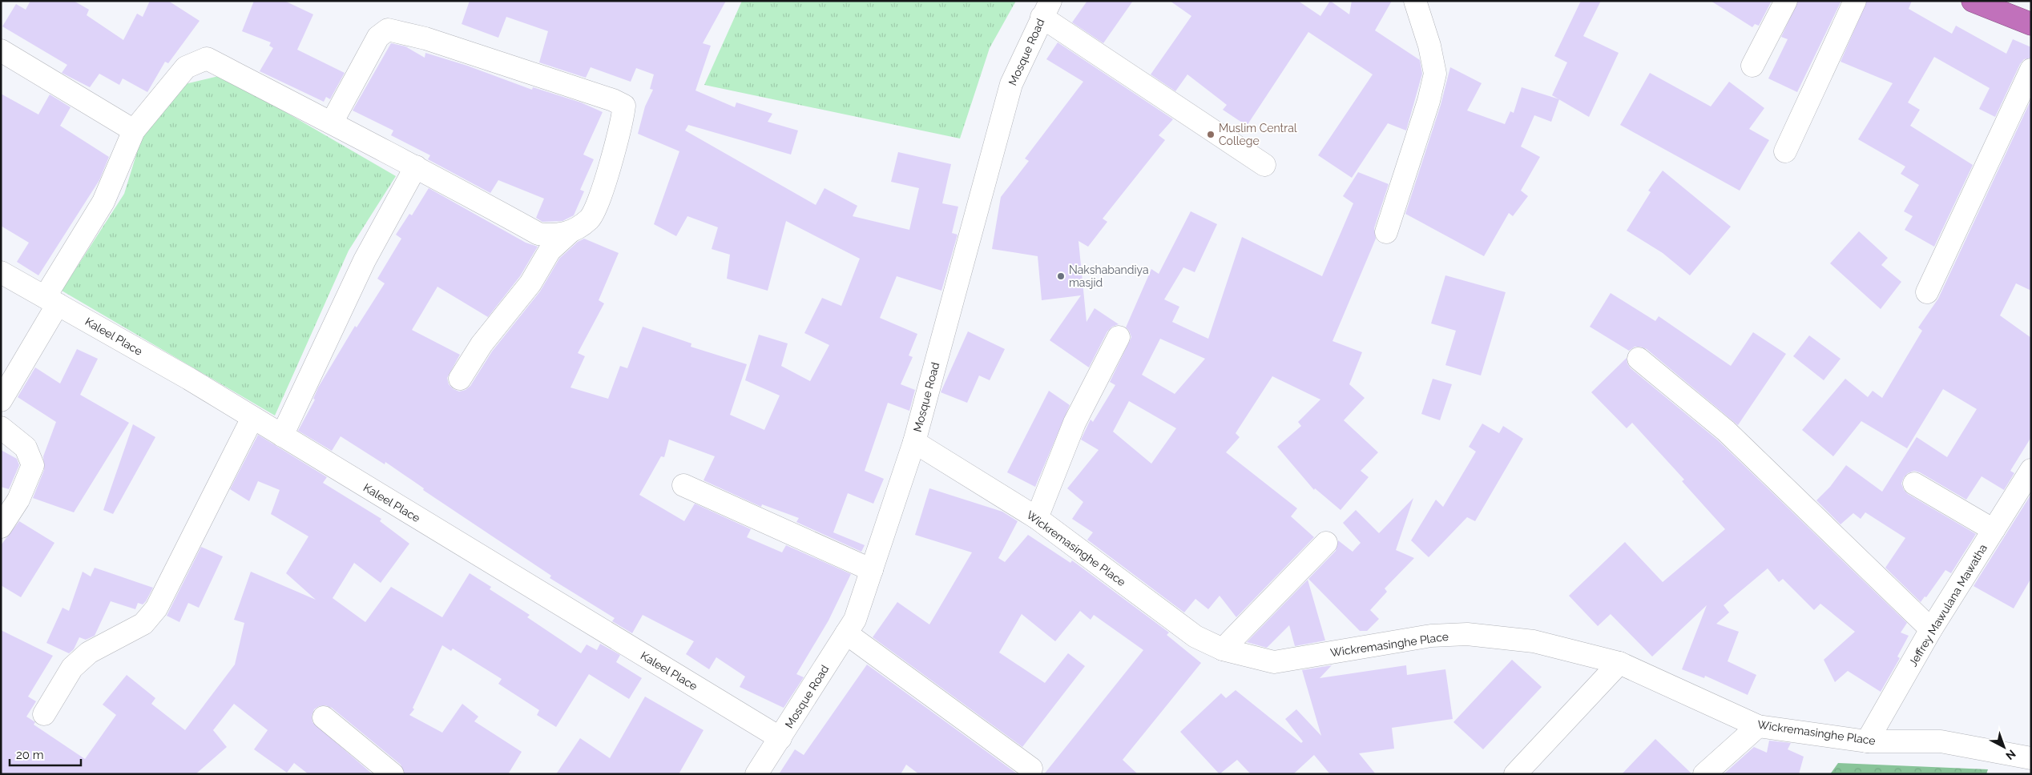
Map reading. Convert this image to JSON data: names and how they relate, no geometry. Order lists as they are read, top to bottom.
{
  "streets": {
    "street": [
      "Mosque Road",
      "Kaleel Place",
      "Wickremasinghe Place",
      "Jeffrey Mawulana Mawatha"
    ]
  },
  "crossings": [
    ["Mosque Road", "Kaleel Place"],
    ["Mosque Road", "Wickremasinghe Place"],
    ["Wickremasinghe Place", "Jeffrey Mawulana Mawatha"]
  ],
  "places": ["Muslim Central College", "Nakshabandiya masjid"],
  "scale_bar": "20 m",
  "north": "bottom right"
}
